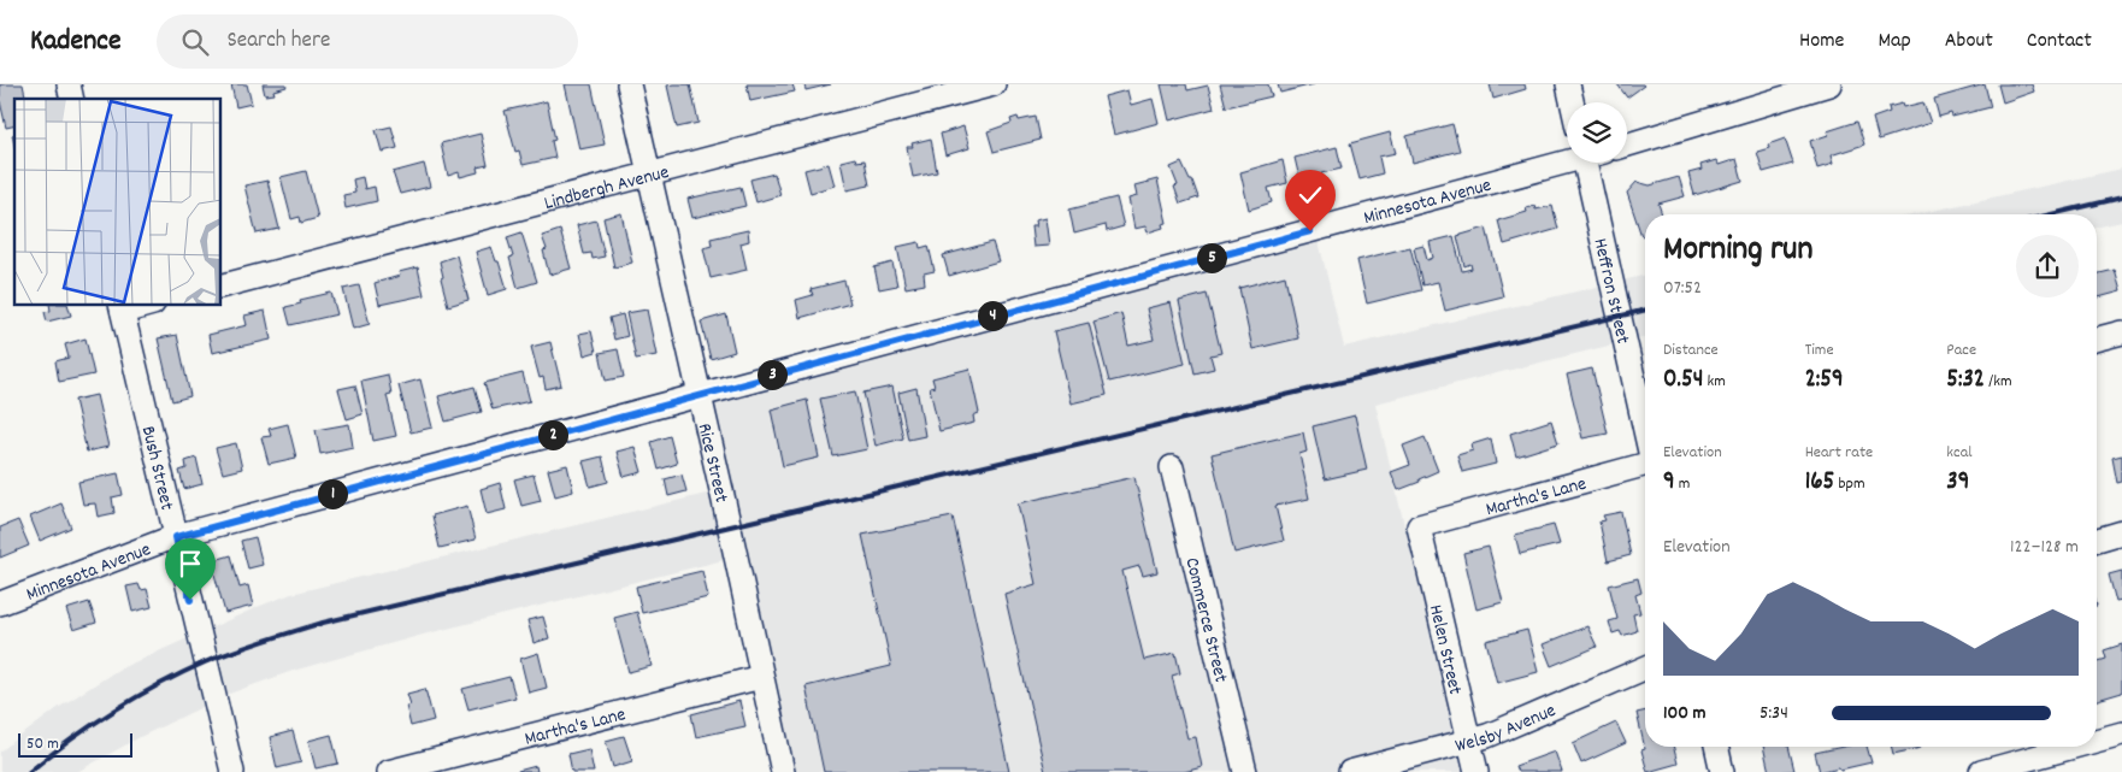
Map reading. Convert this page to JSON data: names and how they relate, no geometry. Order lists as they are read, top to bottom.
{
  "streets": {
    "street": [
      "Lindbergh Avenue",
      "Minnesota Avenue",
      "Heffron Street",
      "Rice Street",
      "Bush Street",
      "Martha's Lane",
      "Commerce Street",
      "Helen Street",
      "Welsby Avenue"
    ]
  },
  "crossings": [
    ["Lindbergh Avenue", "Rice Street"],
    ["Minnesota Avenue", "Rice Street"],
    ["Minnesota Avenue", "Bush Street"],
    ["Rice Street", "Martha's Lane"],
    ["Martha's Lane", "Helen Street"],
    ["Helen Street", "Welsby Avenue"]
  ],
  "scale_bar": "50 m",
  "page": {
    "header": "Kadence",
    "search": "Search here",
    "nav": [
      "Home",
      "Map",
      "About",
      "Contact"
    ],
    "heading": ["Morning run", "07:52"],
    "pins": [
      "5",
      "4",
      "3",
      "2",
      "1"
    ],
    "stats": [
      ["Distance", "0.54 km"],
      ["Time", "2:59"],
      ["Pace", "5:32 /km"],
      ["Elevation", "9 m"],
      ["Heart rate", "165 bpm"],
      ["kcal", "39"]
    ],
    "chart": ["Elevation", "122–128 m"],
    "list": [
      {
        "name": "100 m",
        "note": "5:34"
      }
    ],
    "scale": "50 m"
  }
}
